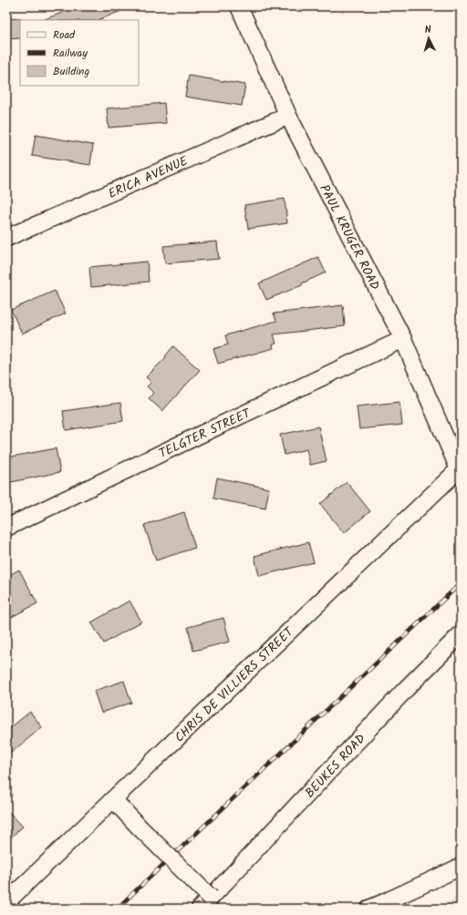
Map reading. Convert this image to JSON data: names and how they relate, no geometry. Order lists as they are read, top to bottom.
{
  "streets": {
    "street": [
      "ERICA AVENUE",
      "PAUL KRUGER ROAD",
      "TELGTER STREET",
      "CHRIS DE VILLIERS STREET",
      "BEUKES ROAD"
    ]
  },
  "crossings": [
    ["ERICA AVENUE", "PAUL KRUGER ROAD"],
    ["PAUL KRUGER ROAD", "TELGTER STREET"],
    ["PAUL KRUGER ROAD", "CHRIS DE VILLIERS STREET"]
  ],
  "legend": ["Road", "Railway", "Building"],
  "north": "top"
}
